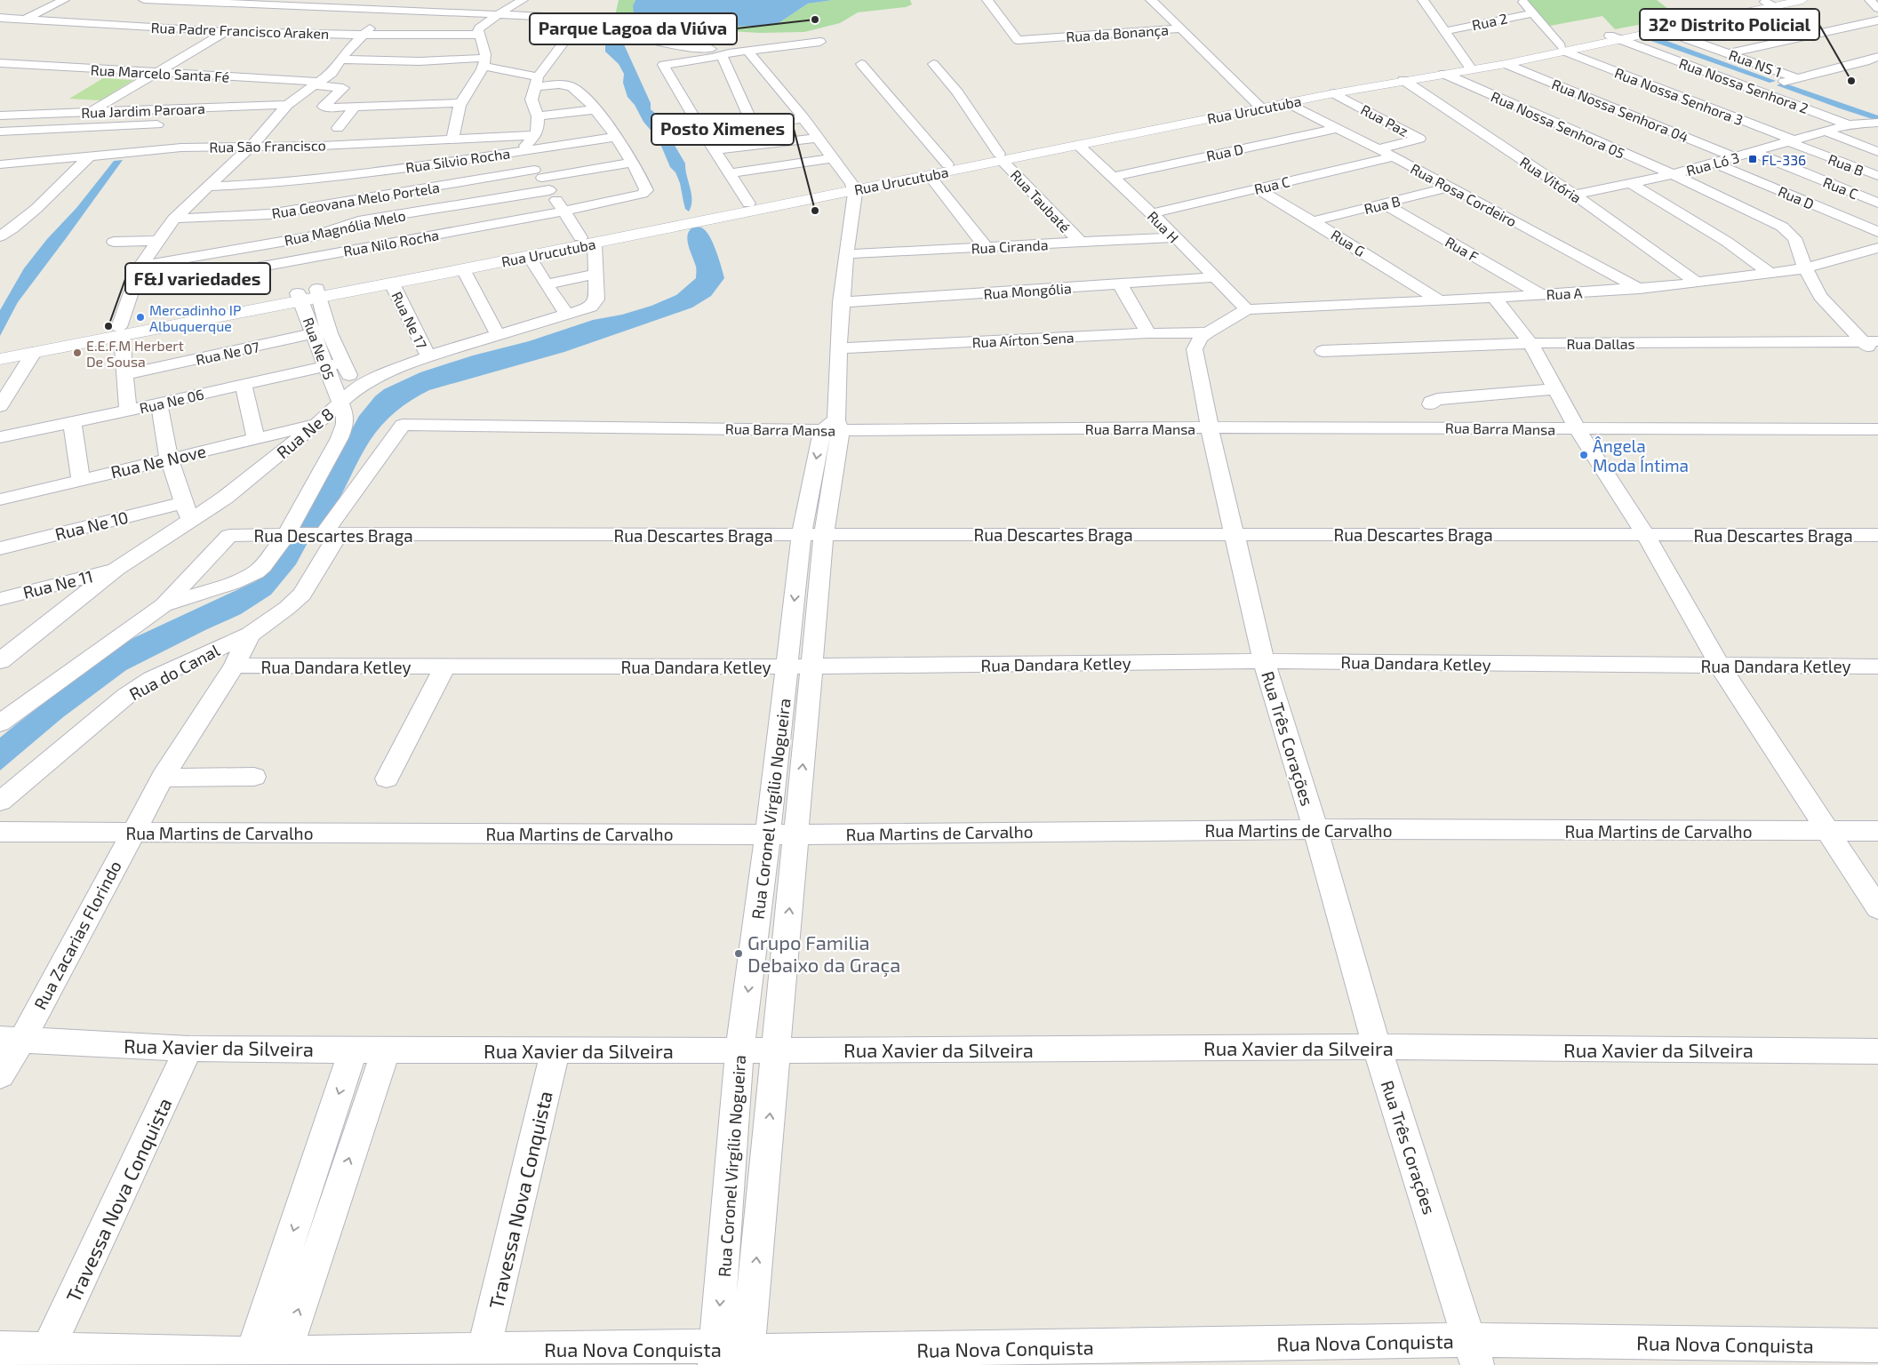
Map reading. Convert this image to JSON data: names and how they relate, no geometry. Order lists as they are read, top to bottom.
{
  "streets": {
    "street": [
      "Rua 2",
      "Rua Padre Francisco Araken",
      "Rua da Bonança",
      "Rua NS 1",
      "Rua Marcelo Santa Fé",
      "Rua Nossa Senhora 2",
      "Rua Nossa Senhora 3",
      "Rua Urucutuba",
      "Rua Jardim Paroara",
      "Rua Nossa Senhora 04",
      "Rua Paz",
      "Rua Nossa Senhora 05",
      "Rua São Francisco",
      "Rua D",
      "Rua Silvio Rocha",
      "Rua Ló 3",
      "Rua B",
      "Rua Vitória",
      "Rua C",
      "Rua Rosa Cordeiro",
      "Rua Geovana Melo Portela",
      "Rua Taubaté",
      "Rua H",
      "Rua Magnólia Melo",
      "Rua Nilo Rocha",
      "Rua G",
      "Rua Ciranda",
      "Rua F",
      "Rua Mongólia",
      "Rua A",
      "Rua Ne 17",
      "Rua Aírton Sena",
      "Rua Dallas",
      "Rua Ne 05",
      "Rua Ne 07",
      "Rua Ne 06",
      "Rua Barra Mansa",
      "Rua Ne 8",
      "Rua Ne Nove",
      "Rua Ne 10",
      "Rua Descartes Braga",
      "Rua Ne 11",
      "Rua Dandara Ketley",
      "Rua do Canal",
      "Rua Três Corações",
      "Rua Coronel Virgílio Nogueira",
      "Rua Martins de Carvalho",
      "Rua Zacarias Florindo",
      "Rua Xavier da Silveira",
      "Travessa Nova Conquista",
      "Rua Nova Conquista"
    ]
  },
  "crossings": [
    ["Rua da Bonança", "Rua Urucutuba"],
    ["Rua NS 1", "Rua Urucutuba"],
    ["Rua Nossa Senhora 2", "Rua Urucutuba"],
    ["Rua Nossa Senhora 2", "Rua Ló 3"],
    ["Rua Nossa Senhora 3", "Rua Urucutuba"],
    ["Rua Nossa Senhora 3", "Rua Ló 3"],
    ["Rua Nossa Senhora 3", "Rua B"],
    ["Rua Urucutuba", "Rua Nossa Senhora 04"],
    ["Rua Urucutuba", "Rua Paz"],
    ["Rua Urucutuba", "Rua Nossa Senhora 05"],
    ["Rua Urucutuba", "Rua Vitória"],
    ["Rua Urucutuba", "Rua Rosa Cordeiro"],
    ["Rua Urucutuba", "Rua Taubaté"],
    ["Rua Urucutuba", "Rua H"],
    ["Rua Urucutuba", "Rua Ne 17"],
    ["Rua Urucutuba", "Rua Ne 05"],
    ["Rua Urucutuba", "Rua Ne 8"],
    ["Rua Urucutuba", "Rua Coronel Virgílio Nogueira"],
    ["Rua Nossa Senhora 04", "Rua Ló 3"],
    ["Rua Paz", "Rua Rosa Cordeiro"],
    ["Rua Nossa Senhora 05", "Rua Ló 3"],
    ["Rua Nossa Senhora 05", "Rua A"],
    ["Rua Nossa Senhora 05", "Rua Dallas"],
    ["Rua D", "Rua Ló 3"],
    ["Rua D", "Rua Rosa Cordeiro"],
    ["Rua D", "Rua H"],
    ["Rua Ló 3", "Rua B"],
    ["Rua Ló 3", "Rua Vitória"],
    ["Rua Ló 3", "Rua C"],
    ["Rua B", "Rua Rosa Cordeiro"],
    ["Rua B", "Rua G"],
    ["Rua B", "Rua F"],
    ["Rua Vitória", "Rua A"],
    ["Rua C", "Rua Rosa Cordeiro"],
    ["Rua C", "Rua H"],
    ["Rua C", "Rua G"],
    ["Rua Rosa Cordeiro", "Rua A"],
    ["Rua Geovana Melo Portela", "Rua Magnólia Melo"],
    ["Rua Geovana Melo Portela", "Rua Nilo Rocha"],
    ["Rua Taubaté", "Rua Ciranda"],
    ["Rua H", "Rua Ciranda"],
    ["Rua H", "Rua Mongólia"],
    ["Rua H", "Rua A"],
    ["Rua H", "Rua Três Corações"],
    ["Rua G", "Rua A"],
    ["Rua Ciranda", "Rua Coronel Virgílio Nogueira"],
    ["Rua F", "Rua A"],
    ["Rua Mongólia", "Rua Coronel Virgílio Nogueira"],
    ["Rua A", "Rua Três Corações"],
    ["Rua Ne 17", "Rua Ne 8"],
    ["Rua Aírton Sena", "Rua Três Corações"],
    ["Rua Aírton Sena", "Rua Coronel Virgílio Nogueira"],
    ["Rua Ne 05", "Rua Ne 07"],
    ["Rua Ne 05", "Rua Ne 06"],
    ["Rua Ne 05", "Rua Ne 8"],
    ["Rua Ne 05", "Rua Descartes Braga"],
    ["Rua Barra Mansa", "Rua do Canal"],
    ["Rua Barra Mansa", "Rua Três Corações"],
    ["Rua Barra Mansa", "Rua Coronel Virgílio Nogueira"],
    ["Rua Ne 8", "Rua Ne Nove"],
    ["Rua Ne 8", "Rua Ne 11"],
    ["Rua Descartes Braga", "Rua do Canal"],
    ["Rua Descartes Braga", "Rua Três Corações"],
    ["Rua Descartes Braga", "Rua Coronel Virgílio Nogueira"],
    ["Rua Dandara Ketley", "Rua Três Corações"],
    ["Rua Dandara Ketley", "Rua Coronel Virgílio Nogueira"],
    ["Rua Dandara Ketley", "Rua Zacarias Florindo"],
    ["Rua do Canal", "Rua Zacarias Florindo"],
    ["Rua Três Corações", "Rua Martins de Carvalho"],
    ["Rua Três Corações", "Rua Xavier da Silveira"],
    ["Rua Três Corações", "Rua Nova Conquista"],
    ["Rua Coronel Virgílio Nogueira", "Rua Martins de Carvalho"],
    ["Rua Coronel Virgílio Nogueira", "Rua Xavier da Silveira"],
    ["Rua Coronel Virgílio Nogueira", "Rua Nova Conquista"],
    ["Rua Martins de Carvalho", "Rua Zacarias Florindo"],
    ["Rua Zacarias Florindo", "Rua Xavier da Silveira"],
    ["Rua Xavier da Silveira", "Travessa Nova Conquista"],
    ["Travessa Nova Conquista", "Rua Nova Conquista"]
  ],
  "places": {
    "other": [
      "Parque Lagoa da Viúva",
      "32º Distrito Policial",
      "Posto Ximenes",
      "Mercadinho IP Albuquerque",
      "F&J variedades",
      "E.E.F.M Herbert De Sousa",
      "Ângela Moda Íntima",
      "Grupo Familia Debaixo da Graça"
    ],
    "transit": ["FL-336"]
  }
}
